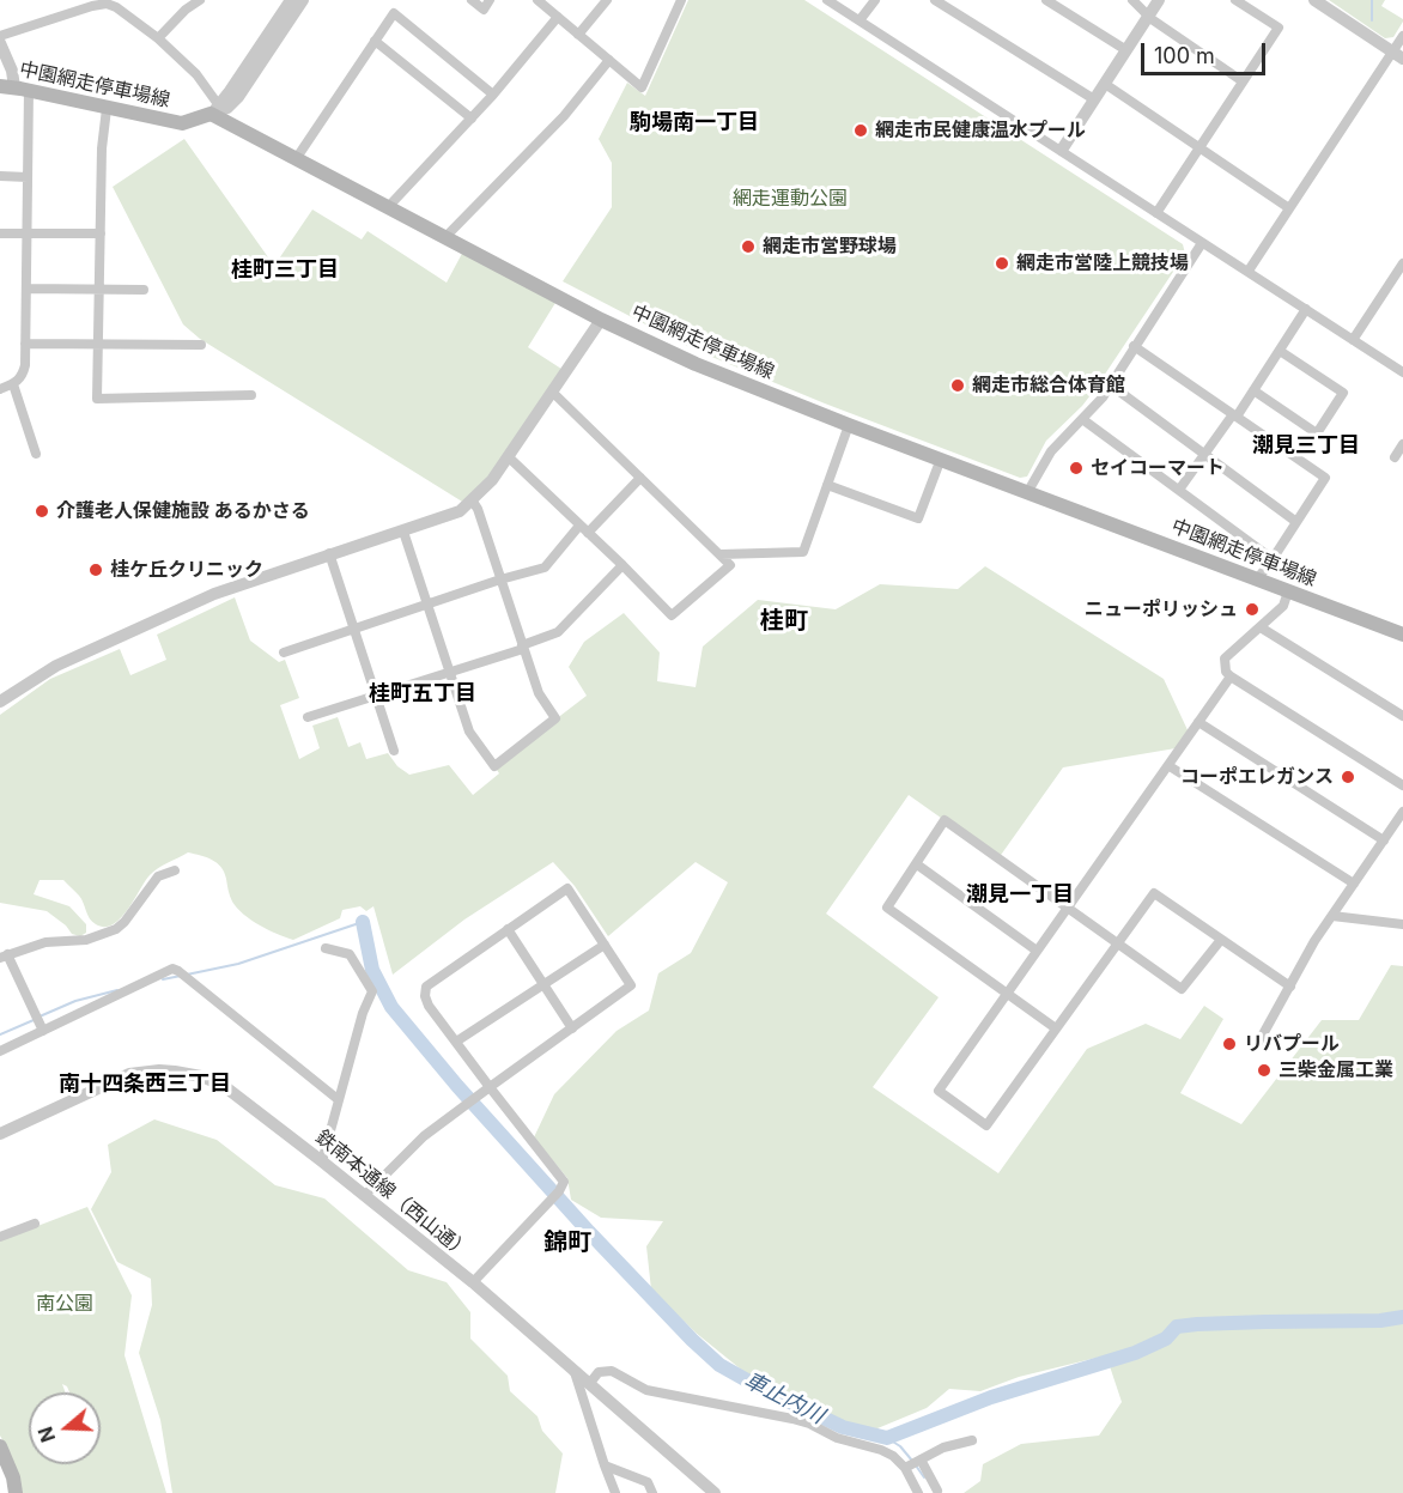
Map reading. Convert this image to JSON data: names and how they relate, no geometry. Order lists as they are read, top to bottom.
{
  "streets": {
    "main road": ["中園網走停車場線"],
    "street": ["鉄南本通線（西山通）"]
  },
  "districts": [
    "駒場南一丁目",
    "桂町三丁目",
    "潮見三丁目",
    "桂町",
    "桂町五丁目",
    "潮見一丁目",
    "南十四条西三丁目",
    "錦町"
  ],
  "water": ["車止内川"],
  "parks": ["網走運動公園", "南公園"],
  "places": [
    "網走市民健康温水プール",
    "網走市営野球場",
    "網走市営陸上競技場",
    "網走市総合体育館",
    "セイコーマート",
    "介護老人保健施設 あるかさる",
    "桂ケ丘クリニック",
    "ニューポリッシュ",
    "コーポエレガンス",
    "リバプール",
    "三柴金属工業"
  ],
  "scale_bar": "100 m",
  "north": "left"
}
